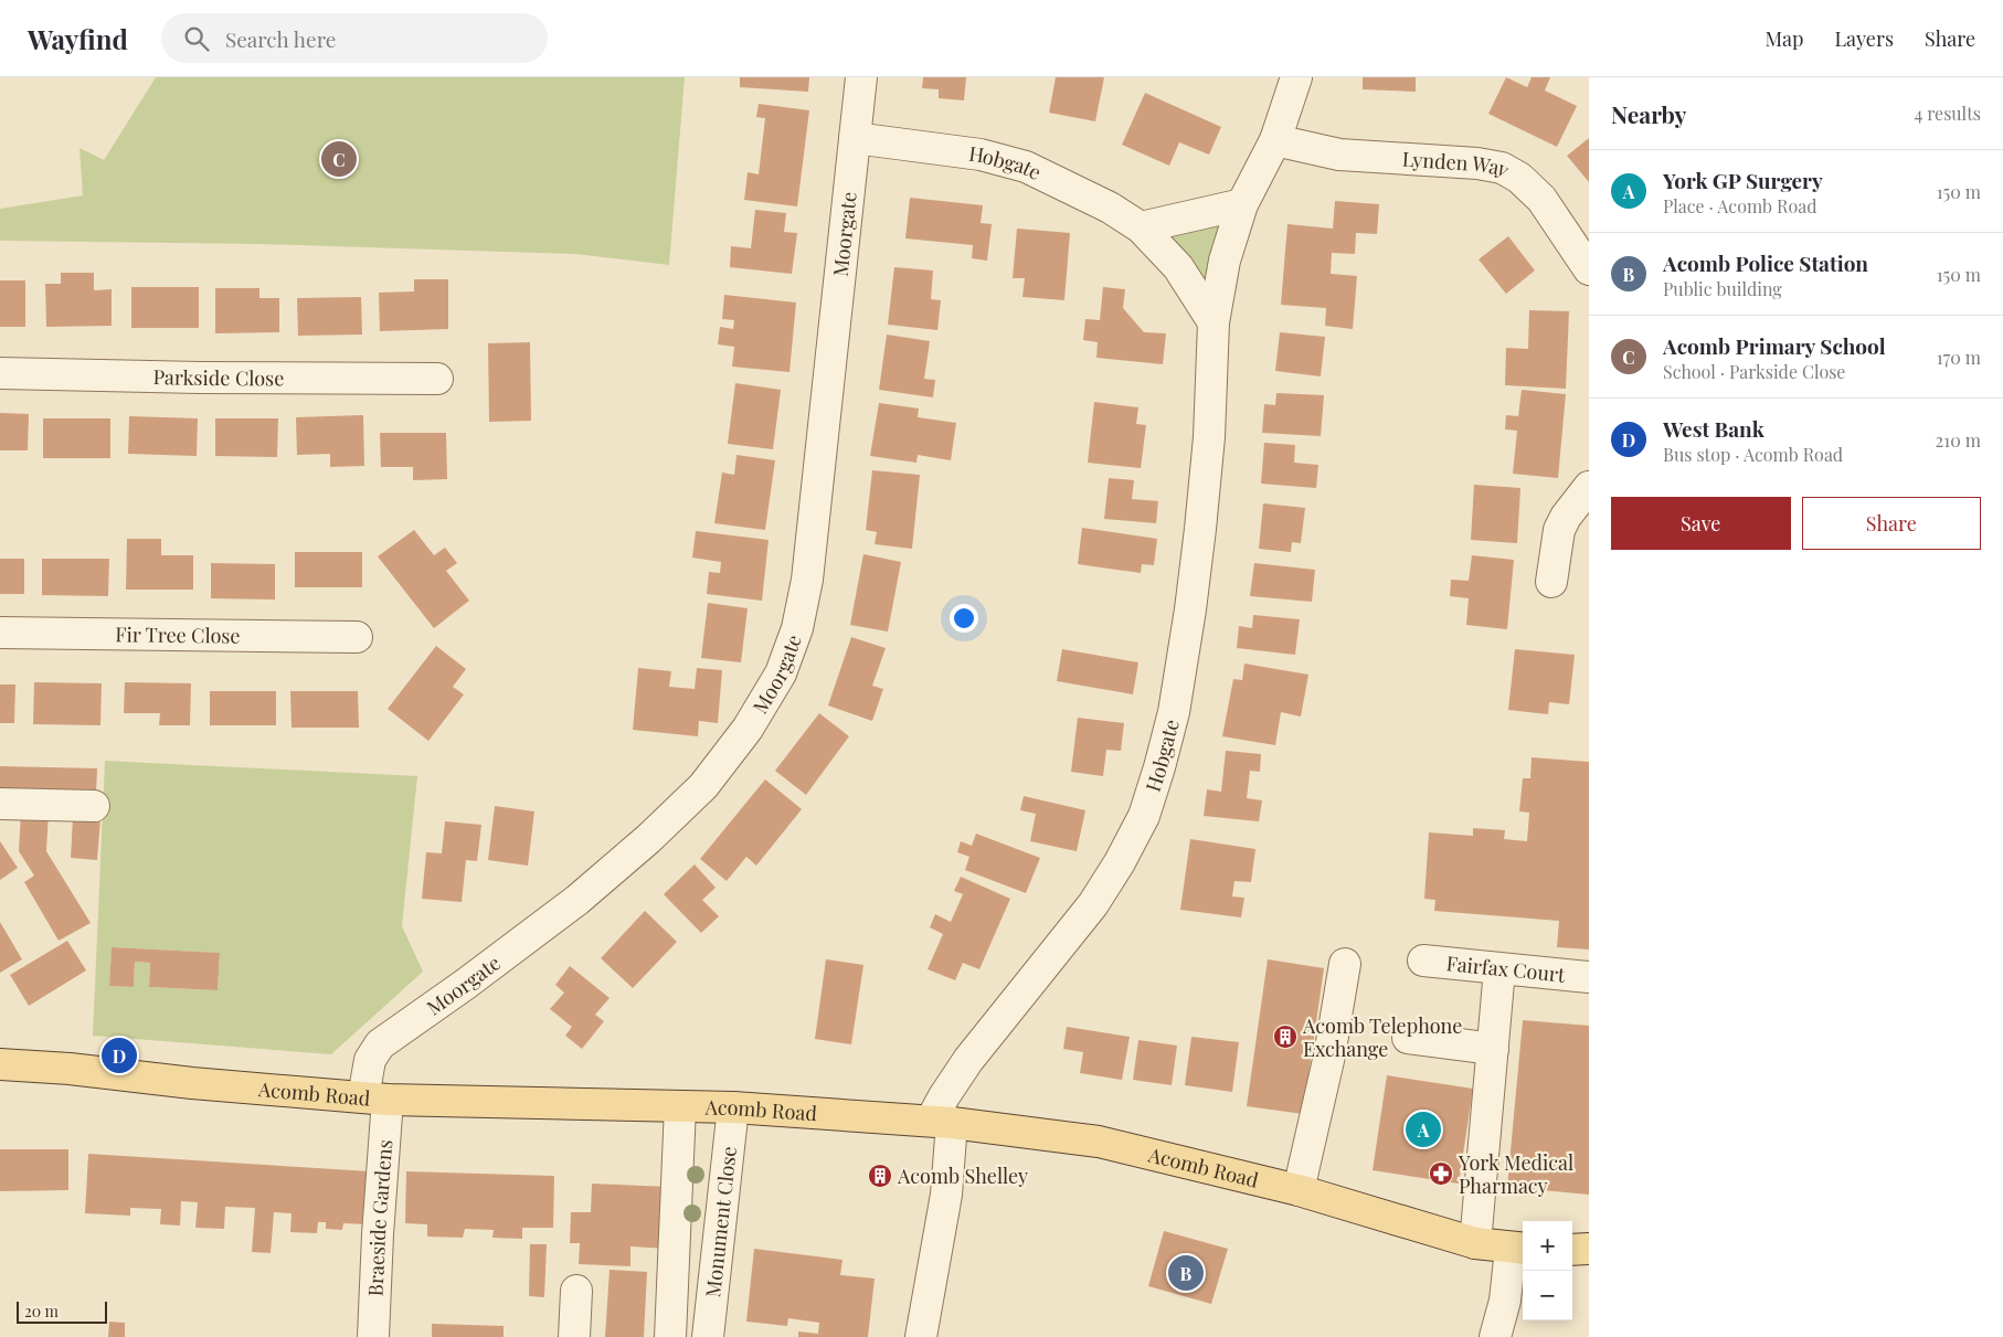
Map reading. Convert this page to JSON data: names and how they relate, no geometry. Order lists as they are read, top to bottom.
{
  "streets": {
    "main road": ["Acomb Road"],
    "street": [
      "Hobgate",
      "Lynden Way",
      "Moorgate",
      "Parkside Close",
      "Fir Tree Close",
      "Fairfax Court",
      "Braeside Gardens",
      "Monument Close"
    ]
  },
  "crossings": [
    ["Hobgate", "Lynden Way"],
    ["Hobgate", "Moorgate"],
    ["Hobgate", "Acomb Road"],
    ["Moorgate", "Acomb Road"],
    ["Moorgate", "Braeside Gardens"],
    ["Acomb Road", "Braeside Gardens"],
    ["Acomb Road", "Monument Close"]
  ],
  "places": {
    "building": ["Acomb Telephone Exchange", "Acomb Shelley"],
    "pharmacy": ["York Medical Pharmacy"]
  },
  "scale_bar": "20 m",
  "page": {
    "header": "Wayfind",
    "search": "Search here",
    "nav": ["Map", "Layers", "Share"],
    "heading": ["Nearby", "4 results"],
    "pins": [
      "C",
      "D",
      "A",
      "B"
    ],
    "list": [
      {
        "mark": "A",
        "name": "York GP Surgery",
        "note": "Place · Acomb Road",
        "value": "150 m"
      },
      {
        "mark": "B",
        "name": "Acomb Police Station",
        "note": "Public building",
        "value": "150 m"
      },
      {
        "mark": "C",
        "name": "Acomb Primary School",
        "note": "School · Parkside Close",
        "value": "170 m"
      },
      {
        "mark": "D",
        "name": "West Bank",
        "note": "Bus stop · Acomb Road",
        "value": "210 m"
      }
    ],
    "buttons": ["Save", "Share"],
    "map_buttons": ["+", "−"],
    "scale": "20 m"
  }
}
